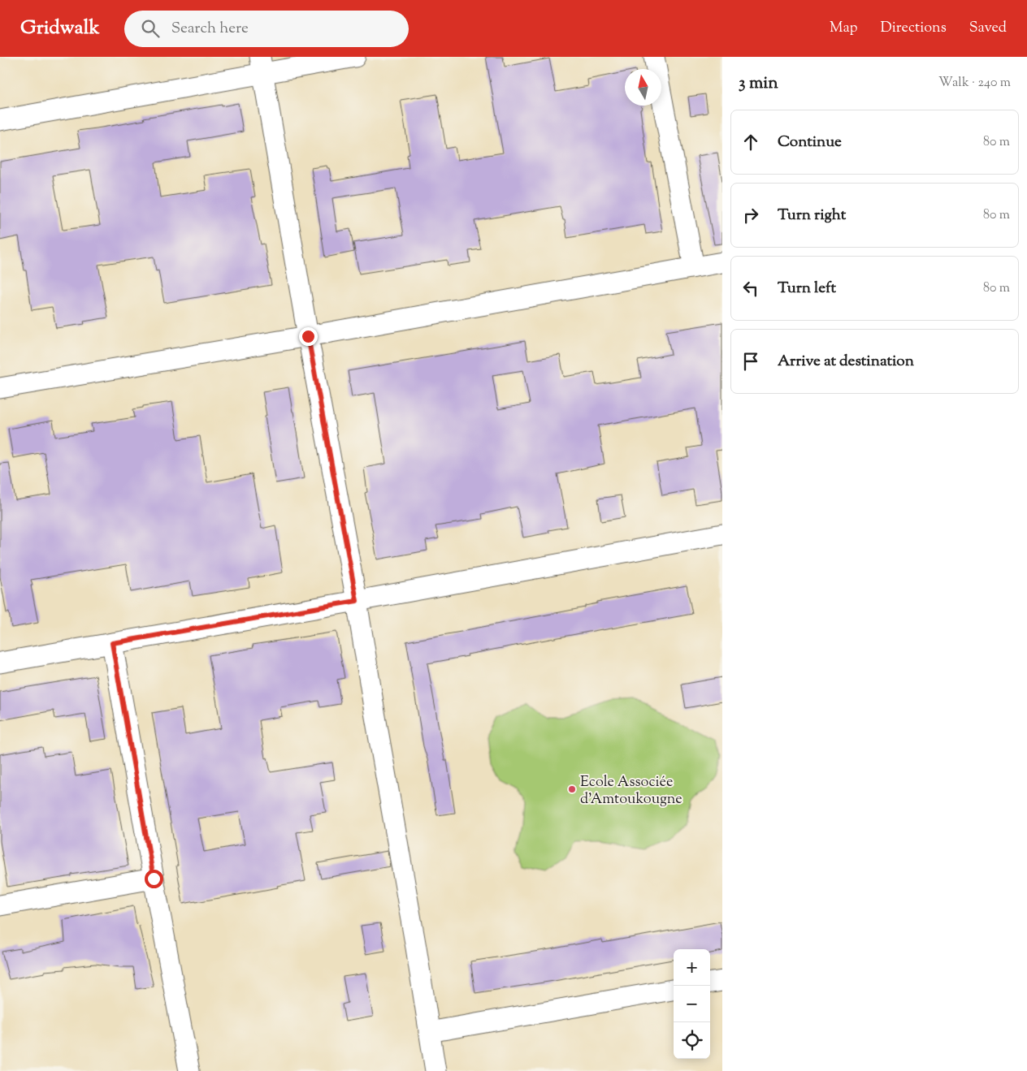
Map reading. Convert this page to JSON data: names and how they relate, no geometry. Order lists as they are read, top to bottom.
{
  "places": ["Ecole Associée d'Amtoukougne"],
  "north": "top",
  "page": {
    "header": "Gridwalk",
    "search": "Search here",
    "nav": ["Map", "Directions", "Saved"],
    "heading": ["3 min", "Walk · 240 m"],
    "list": [
      ["Continue", "80 m"],
      ["Turn right", "80 m"],
      ["Turn left", "80 m"],
      "Arrive at destination"
    ],
    "map_buttons": ["+", "−"]
  }
}
